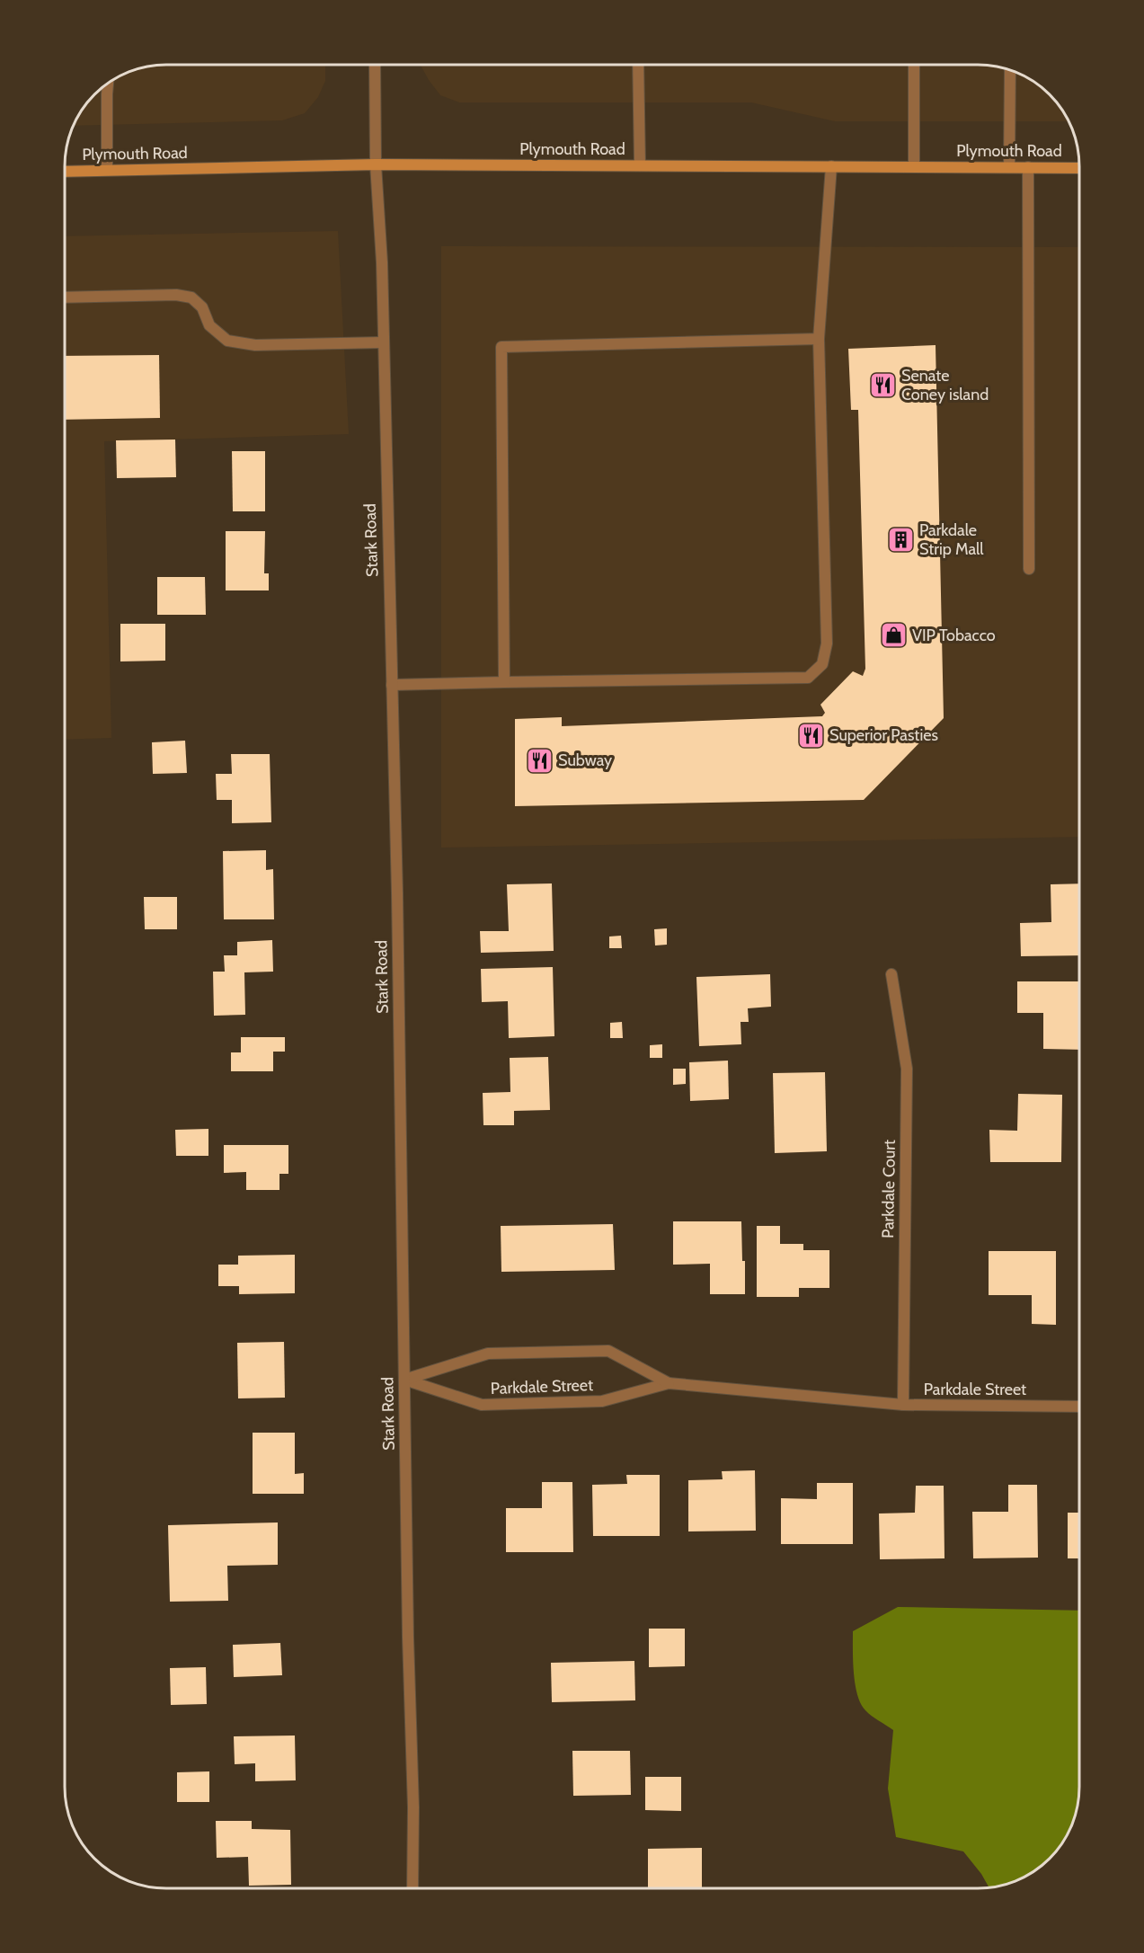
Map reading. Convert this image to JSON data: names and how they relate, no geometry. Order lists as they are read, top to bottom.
{
  "streets": {
    "main road": ["Plymouth Road"],
    "street": ["Stark Road", "Parkdale Court", "Parkdale Street"]
  },
  "crossings": [
    ["Plymouth Road", "Stark Road"],
    ["Stark Road", "Parkdale Street"],
    ["Parkdale Court", "Parkdale Street"]
  ],
  "places": {
    "restaurant": ["Senate Coney island", "Superior Pasties", "Subway"],
    "building": ["Parkdale Strip Mall"],
    "shop": ["VIP Tobacco"]
  }
}
